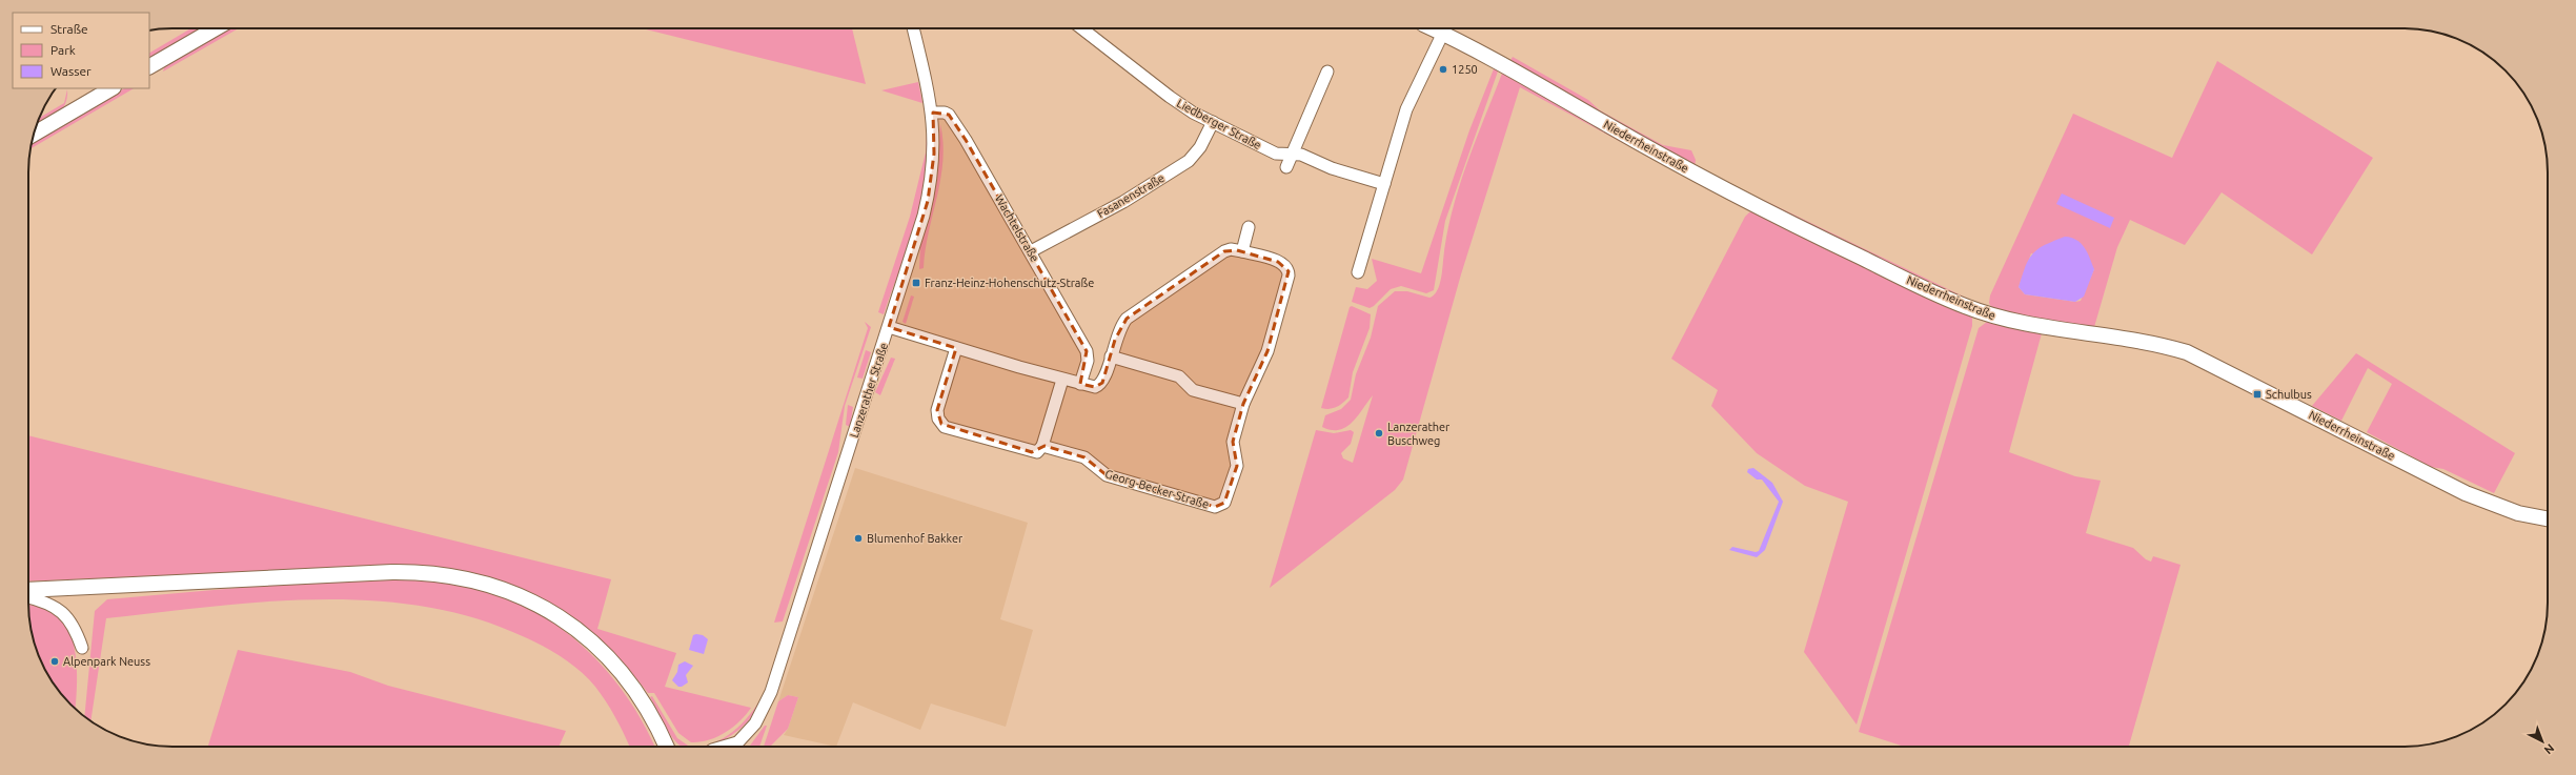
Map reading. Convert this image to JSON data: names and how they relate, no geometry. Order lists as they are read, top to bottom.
{
  "streets": {
    "main road": ["Niederrheinstraße"],
    "street": [
      "Liedberger Straße",
      "Fasanenstraße",
      "Wachtelstraße",
      "Lanzerather Straße",
      "Georg-Becker-Straße"
    ]
  },
  "crossings": [
    ["Liedberger Straße", "Fasanenstraße"],
    ["Fasanenstraße", "Wachtelstraße"],
    ["Wachtelstraße", "Lanzerather Straße"]
  ],
  "places": {
    "other": [
      "1250",
      "Lanzerather Buschweg",
      "Blumenhof Bakker",
      "Alpenpark Neuss"
    ],
    "transit": ["Franz-Heinz-Hohenschutz-Straße", "Schulbus"]
  },
  "legend": ["Straße", "Park", "Wasser"],
  "north": "bottom right"
}
